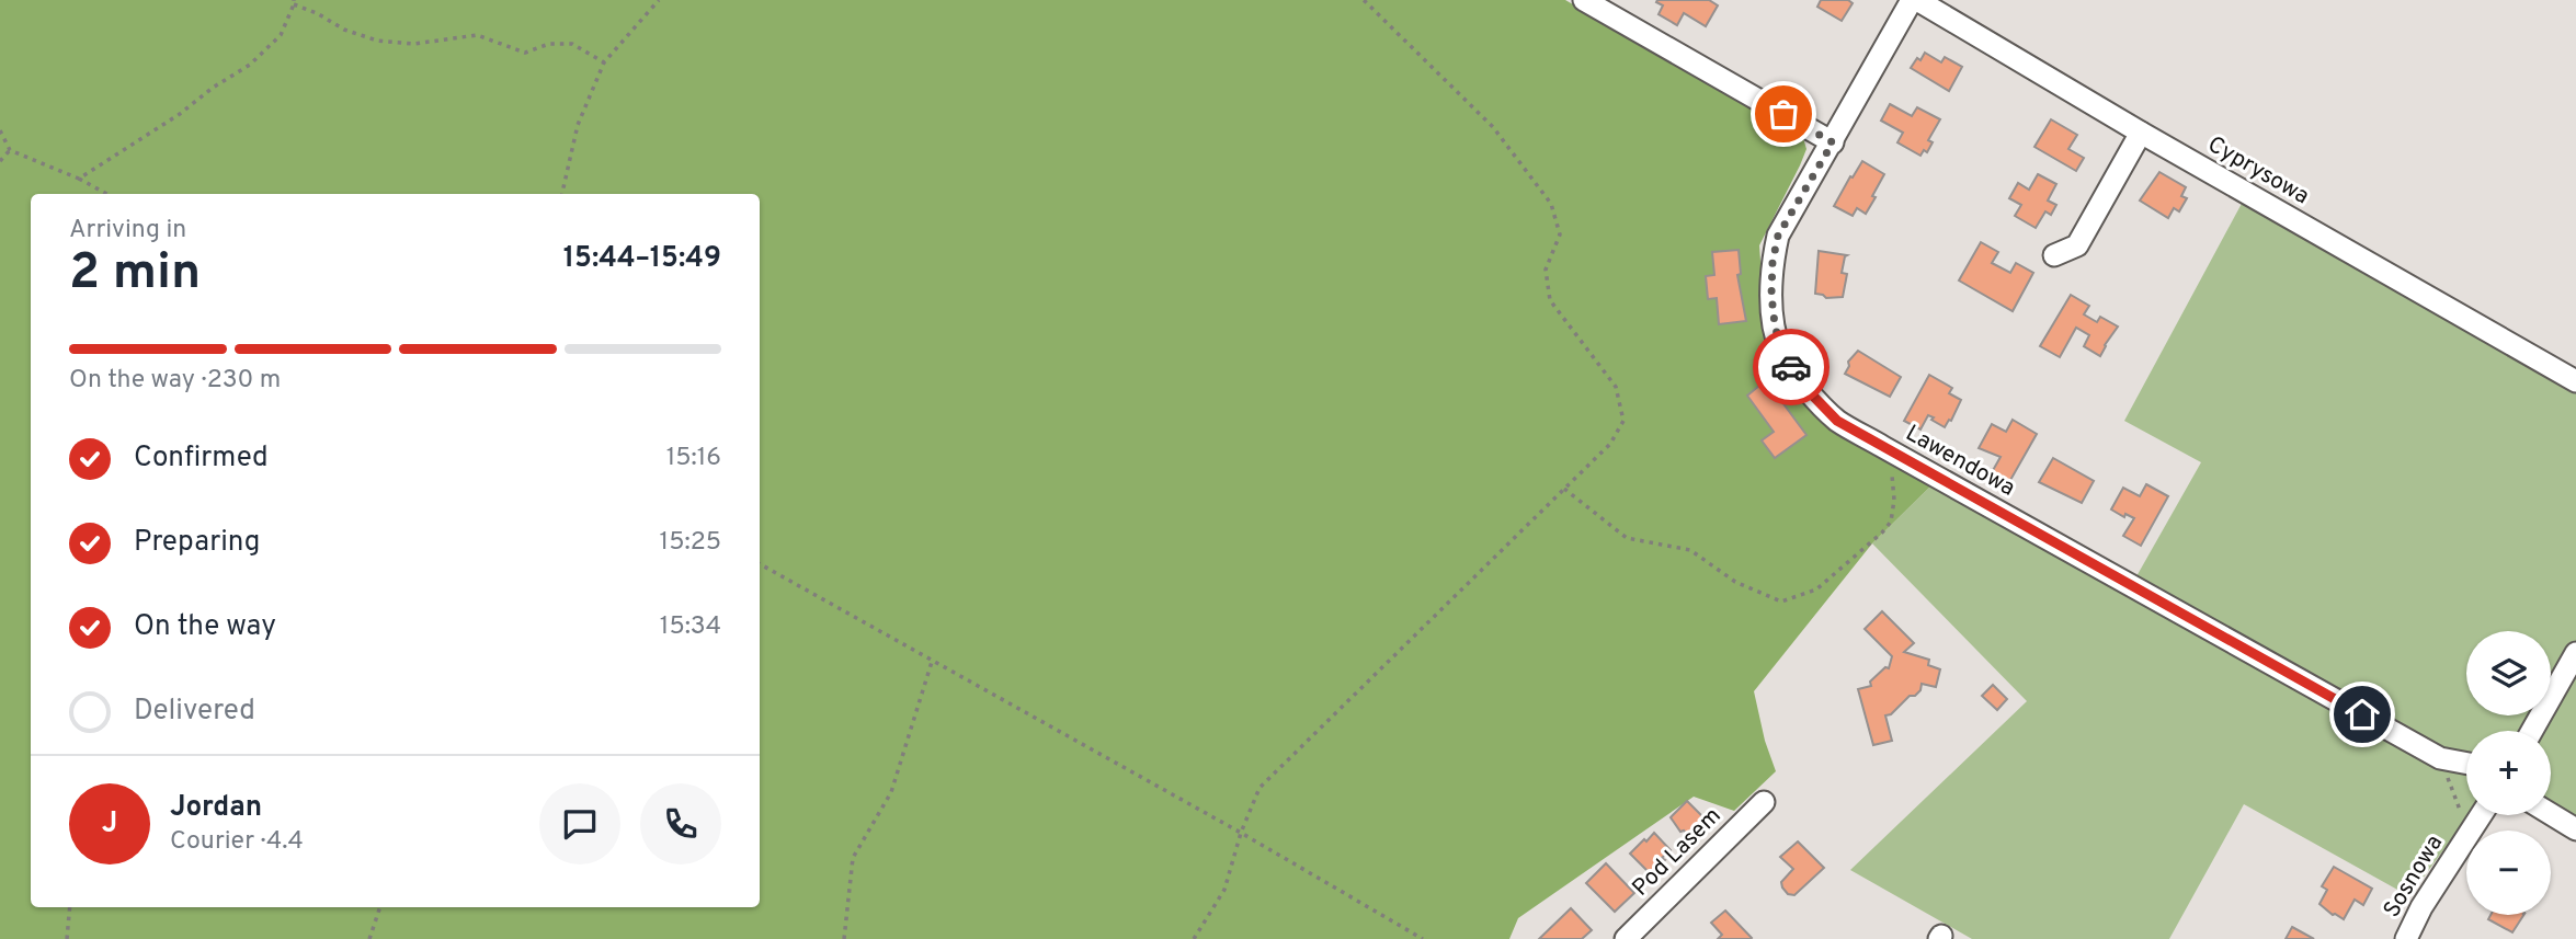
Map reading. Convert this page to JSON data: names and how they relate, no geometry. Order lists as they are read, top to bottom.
{
  "streets": {
    "street": [
      "Cyprysowa",
      "Lawendowa",
      "Pod Lasem",
      "Sosnowa"
    ]
  },
  "crossings": [
    ["Cyprysowa", "Lawendowa"]
  ],
  "page": {
    "heading": ["2 min", "Arriving in", "15:44–15:49"],
    "panel": ["Jordan", "Courier · 4.4"],
    "bar": "On the way · 230 m",
    "list": [
      ["Confirmed", "15:16"],
      ["Preparing", "15:25"],
      ["On the way", "15:34"],
      "Delivered"
    ],
    "map_buttons": ["+", "−"],
    "round": "J"
  }
}
